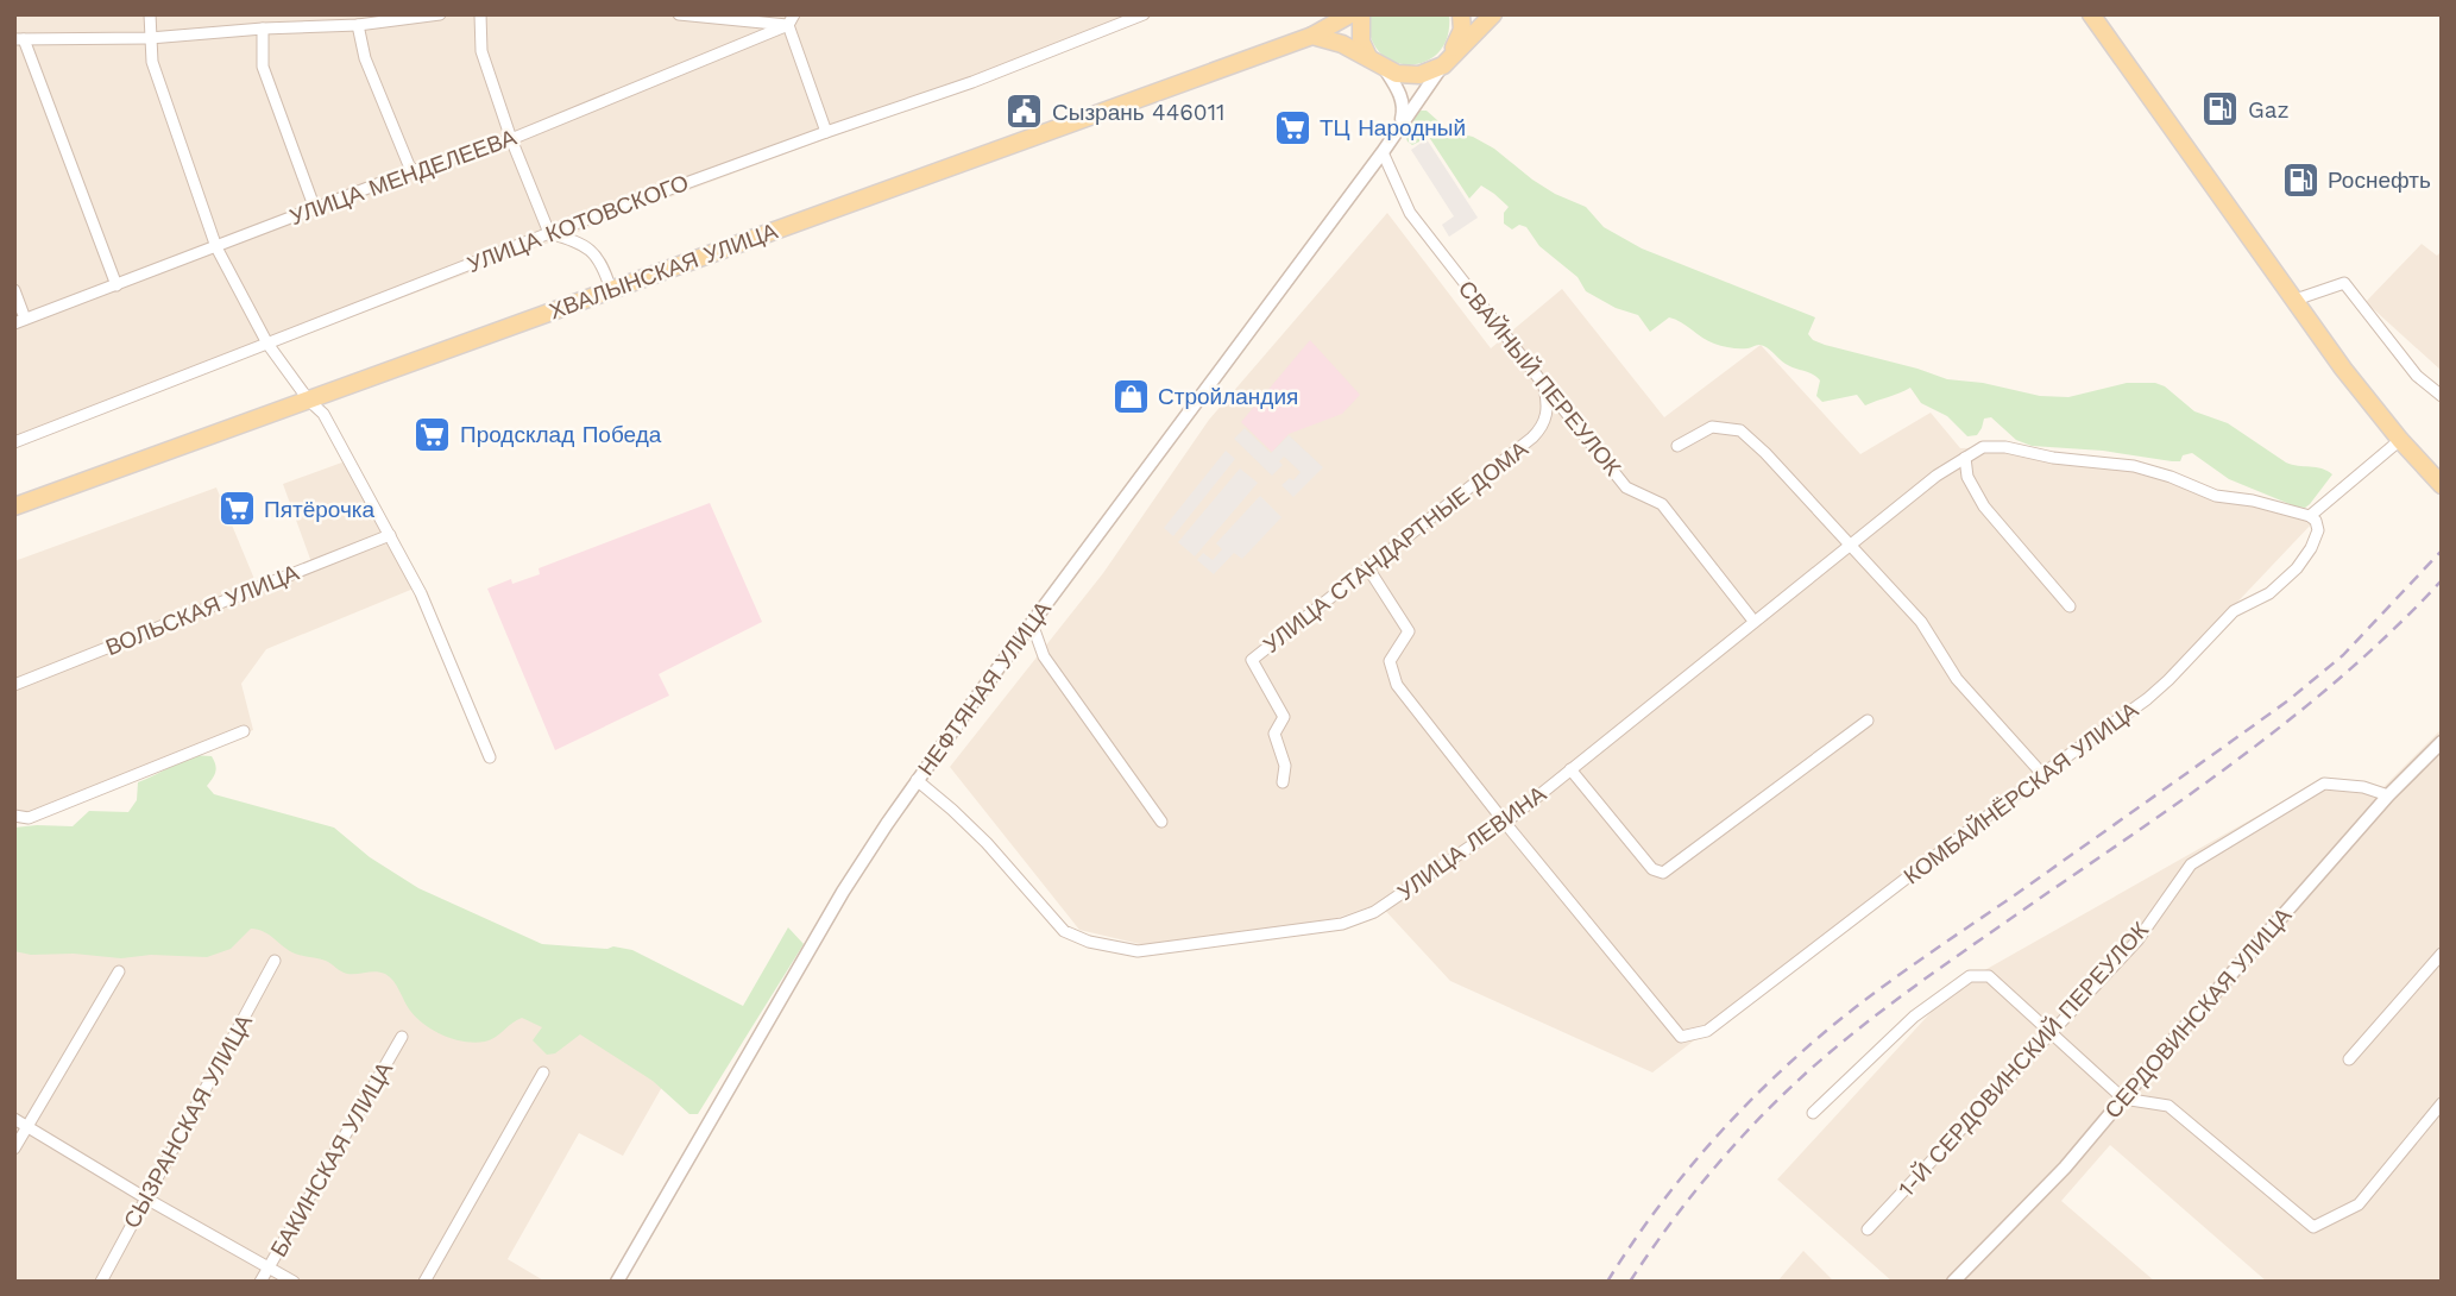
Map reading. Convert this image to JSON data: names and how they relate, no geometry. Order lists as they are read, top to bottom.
{
  "streets": {
    "main road": ["ХВАЛЫНСКАЯ УЛИЦА"],
    "street": [
      "УЛИЦА МЕНДЕЛЕЕВА",
      "УЛИЦА КОТОВСКОГО",
      "СВАЙНЫЙ ПЕРЕУЛОК",
      "УЛИЦА СТАНДАРТНЫЕ ДОМА",
      "ВОЛЬСКАЯ УЛИЦА",
      "НЕФТЯНАЯ УЛИЦА",
      "КОМБАЙНЁРСКАЯ УЛИЦА",
      "УЛИЦА ЛЕВИНА",
      "СЕРДОВИНСКАЯ УЛИЦА",
      "1-Й СЕРДОВИНСКИЙ ПЕРЕУЛОК",
      "СЫЗРАНСКАЯ УЛИЦА",
      "БАКИНСКАЯ УЛИЦА"
    ]
  },
  "crossings": [
    ["СВАЙНЫЙ ПЕРЕУЛОК", "УЛИЦА СТАНДАРТНЫЕ ДОМА"],
    ["СВАЙНЫЙ ПЕРЕУЛОК", "НЕФТЯНАЯ УЛИЦА"],
    ["СВАЙНЫЙ ПЕРЕУЛОК", "УЛИЦА ЛЕВИНА"],
    ["НЕФТЯНАЯ УЛИЦА", "УЛИЦА ЛЕВИНА"],
    ["КОМБАЙНЁРСКАЯ УЛИЦА", "УЛИЦА ЛЕВИНА"],
    ["СЕРДОВИНСКАЯ УЛИЦА", "1-Й СЕРДОВИНСКИЙ ПЕРЕУЛОК"]
  ],
  "places": {
    "fuel station": ["Gaz", "Роснефть"],
    "public building": ["Сызрань 446011"],
    "supermarket": ["ТЦ Народный", "Продсклад Победа", "Пятёрочка"],
    "shop": ["Стройландия"]
  }
}
